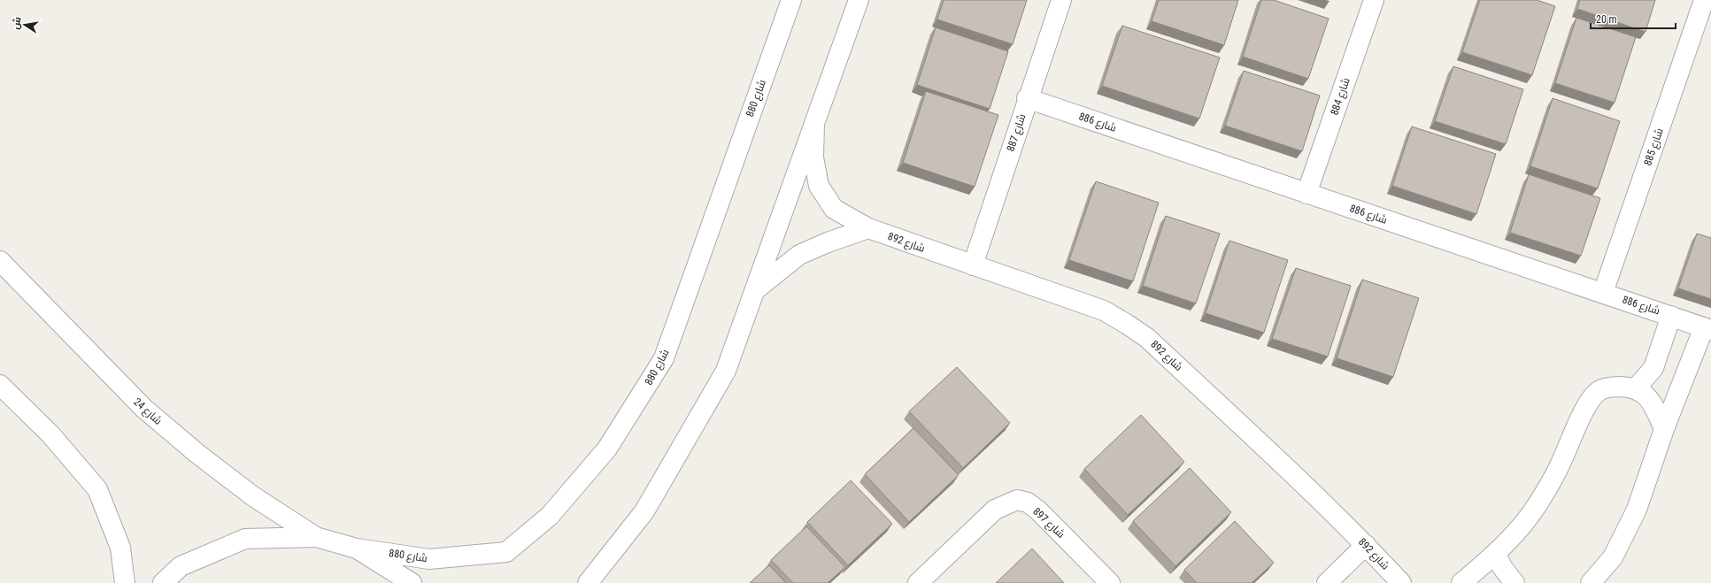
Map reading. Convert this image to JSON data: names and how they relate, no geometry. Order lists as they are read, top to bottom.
{
  "streets": {
    "street": [
      "شارع 884",
      "شارع 880",
      "شارع 886",
      "شارع 887",
      "شارع 885",
      "شارع 892",
      "شارع 24",
      "شارع 897"
    ]
  },
  "crossings": [
    ["شارع 884", "شارع 886"],
    ["شارع 886", "شارع 887"],
    ["شارع 886", "شارع 885"],
    ["شارع 887", "شارع 892"]
  ],
  "scale_bar": "20 m",
  "north": "left"
}
